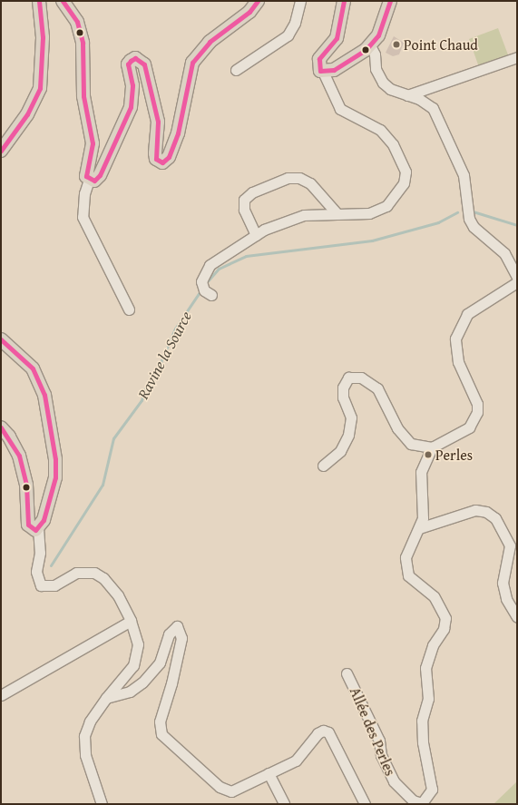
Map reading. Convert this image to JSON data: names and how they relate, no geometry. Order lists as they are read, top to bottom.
{
  "streets": {
    "street": ["Allée des Perles"]
  },
  "water": ["Ravine la Source"],
  "places": ["Point Chaud", "Perles"]
}
